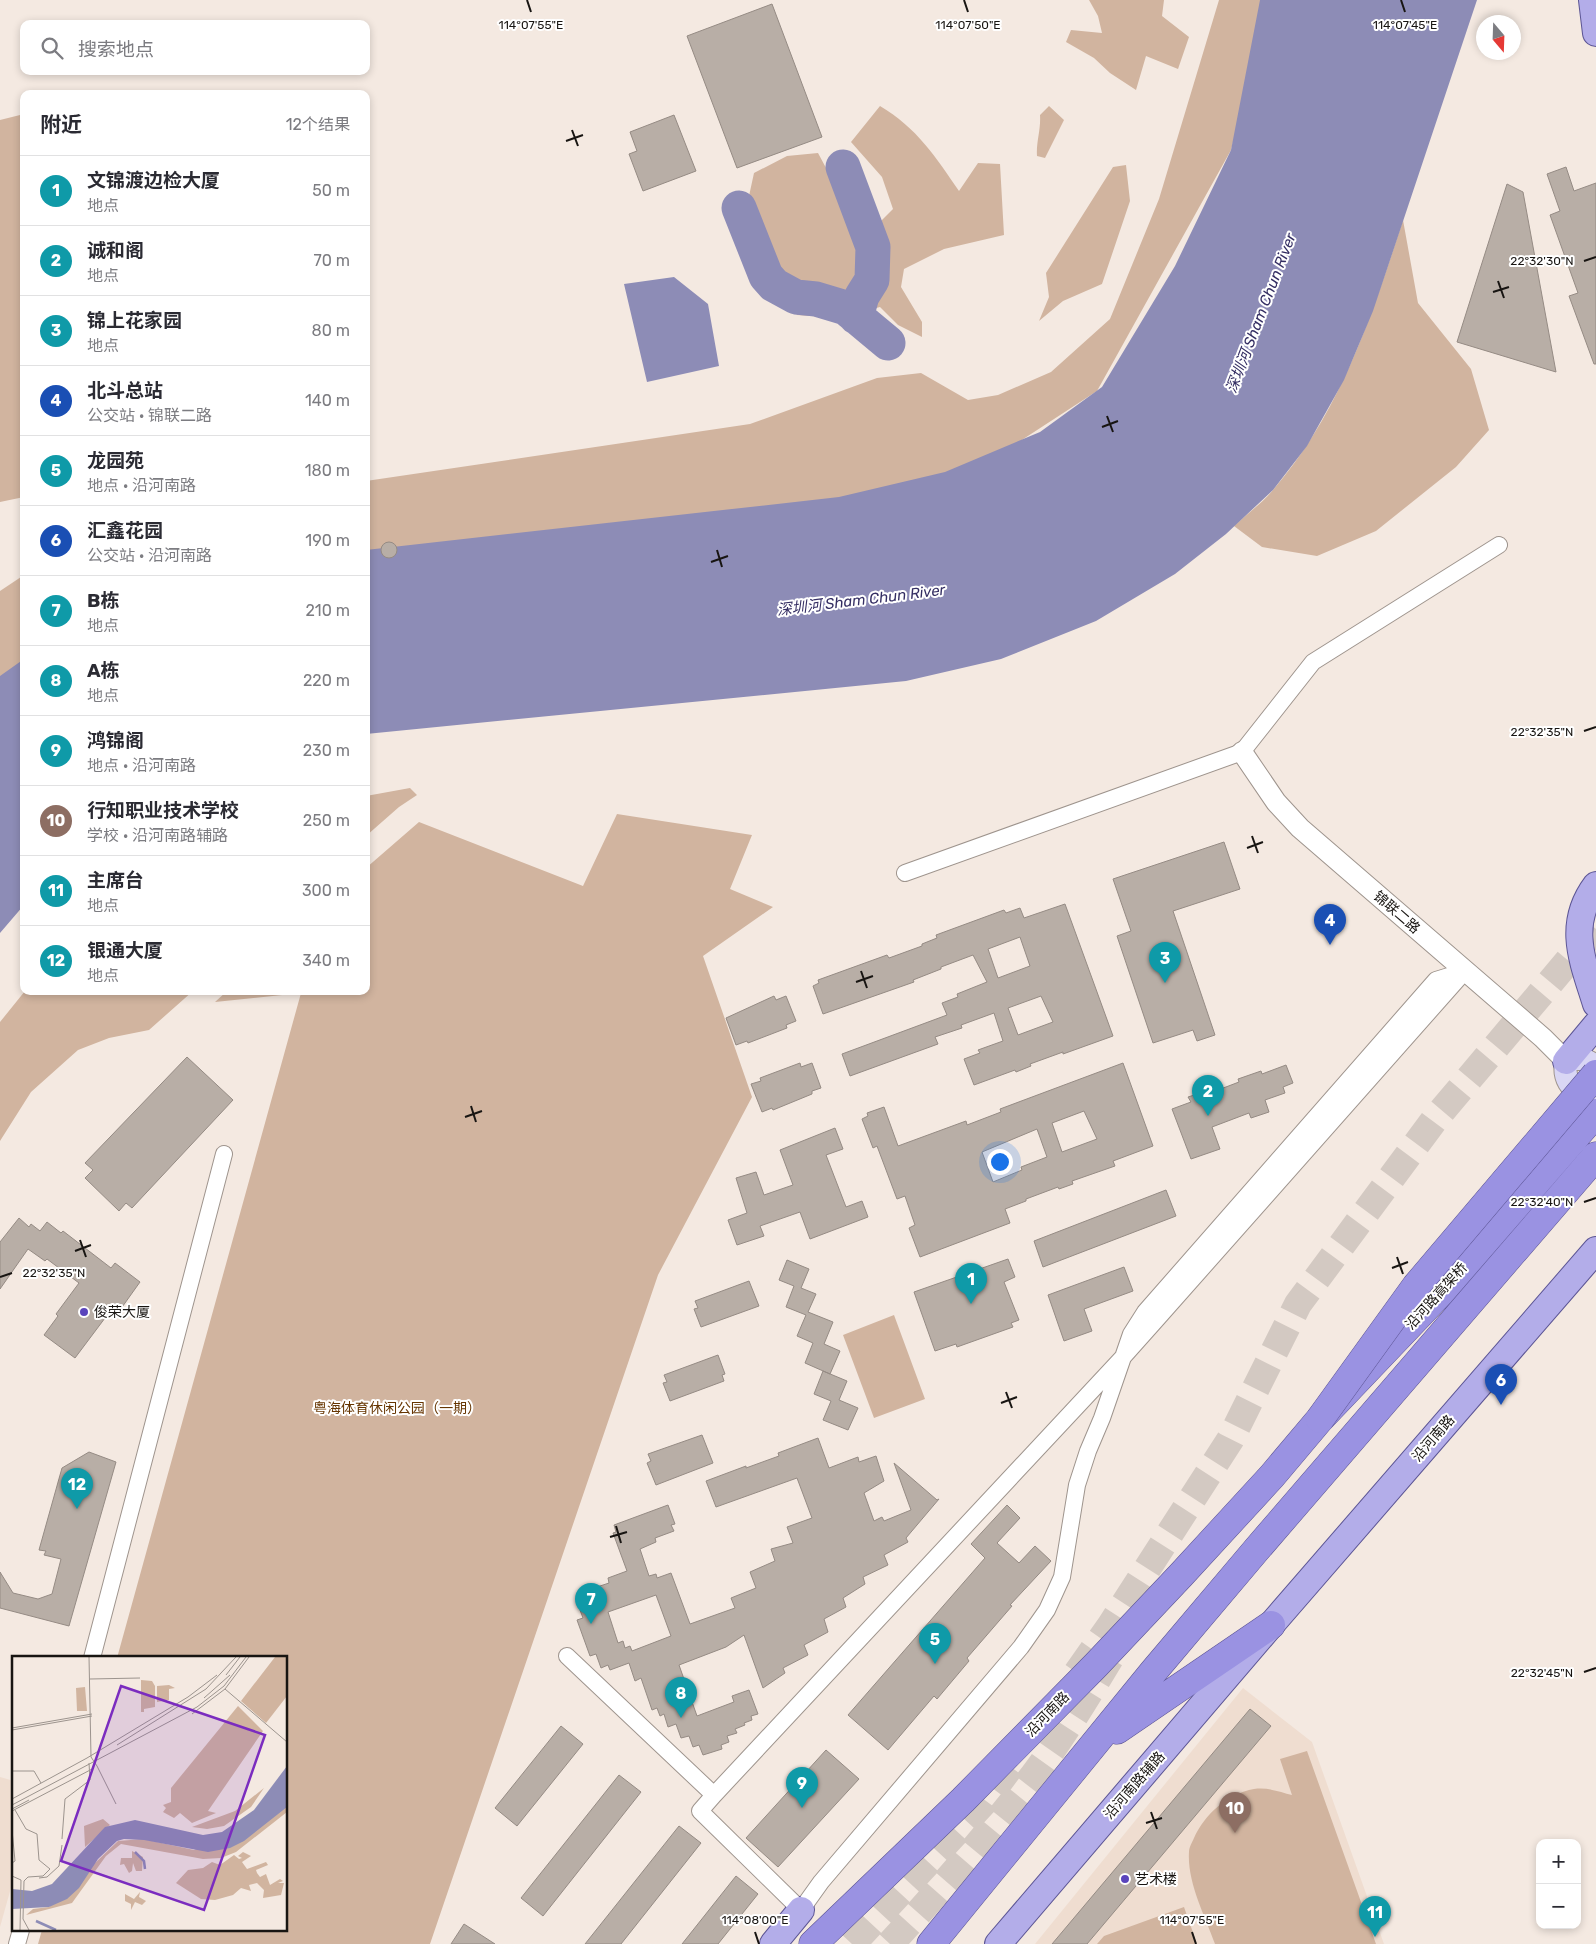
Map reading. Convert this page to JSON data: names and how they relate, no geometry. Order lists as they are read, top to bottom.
{
  "streets": {
    "highway": ["沿河路高架桥", "沿河南路"],
    "main road": ["沿河南路辅路"],
    "street": ["锦联二路"]
  },
  "crossings": [
    ["沿河路高架桥", "沿河南路"],
    ["沿河南路", "沿河南路辅路"]
  ],
  "water": ["深圳河 Sham Chun River"],
  "parks": ["粤海体育休闲公园（一期）"],
  "places": ["俊荣大厦", "艺术楼"],
  "north": "bottom",
  "page": {
    "search": "搜索地点",
    "heading": ["附近", "12个结果"],
    "list": [
      {
        "mark": "1",
        "name": "文锦渡边检大厦",
        "note": "地点",
        "value": "50 m"
      },
      {
        "mark": "2",
        "name": "诚和阁",
        "note": "地点",
        "value": "70 m"
      },
      {
        "mark": "3",
        "name": "锦上花家园",
        "note": "地点",
        "value": "80 m"
      },
      {
        "mark": "4",
        "name": "北斗总站",
        "note": "公交站 · 锦联二路",
        "value": "140 m"
      },
      {
        "mark": "5",
        "name": "龙园苑",
        "note": "地点 · 沿河南路",
        "value": "180 m"
      },
      {
        "mark": "6",
        "name": "汇鑫花园",
        "note": "公交站 · 沿河南路",
        "value": "190 m"
      },
      {
        "mark": "7",
        "name": "B栋",
        "note": "地点",
        "value": "210 m"
      },
      {
        "mark": "8",
        "name": "A栋",
        "note": "地点",
        "value": "220 m"
      },
      {
        "mark": "9",
        "name": "鸿锦阁",
        "note": "地点 · 沿河南路",
        "value": "230 m"
      },
      {
        "mark": "10",
        "name": "行知职业技术学校",
        "note": "学校 · 沿河南路辅路",
        "value": "250 m"
      },
      {
        "mark": "11",
        "name": "主席台",
        "note": "地点",
        "value": "300 m"
      },
      {
        "mark": "12",
        "name": "银通大厦",
        "note": "地点",
        "value": "340 m"
      }
    ],
    "pins": [
      "4",
      "3",
      "2",
      "1",
      "6",
      "12",
      "7",
      "5",
      "8",
      "9",
      "10",
      "11"
    ],
    "map_buttons": ["+", "−"]
  },
  "coordinates": [
    "114°07'55\"E",
    "114°07'50\"E",
    "114°07'45\"E",
    "22°32'30\"N",
    "22°32'35\"N",
    "22°32'40\"N",
    "22°32'45\"N",
    "114°08'00\"E"
  ]
}
